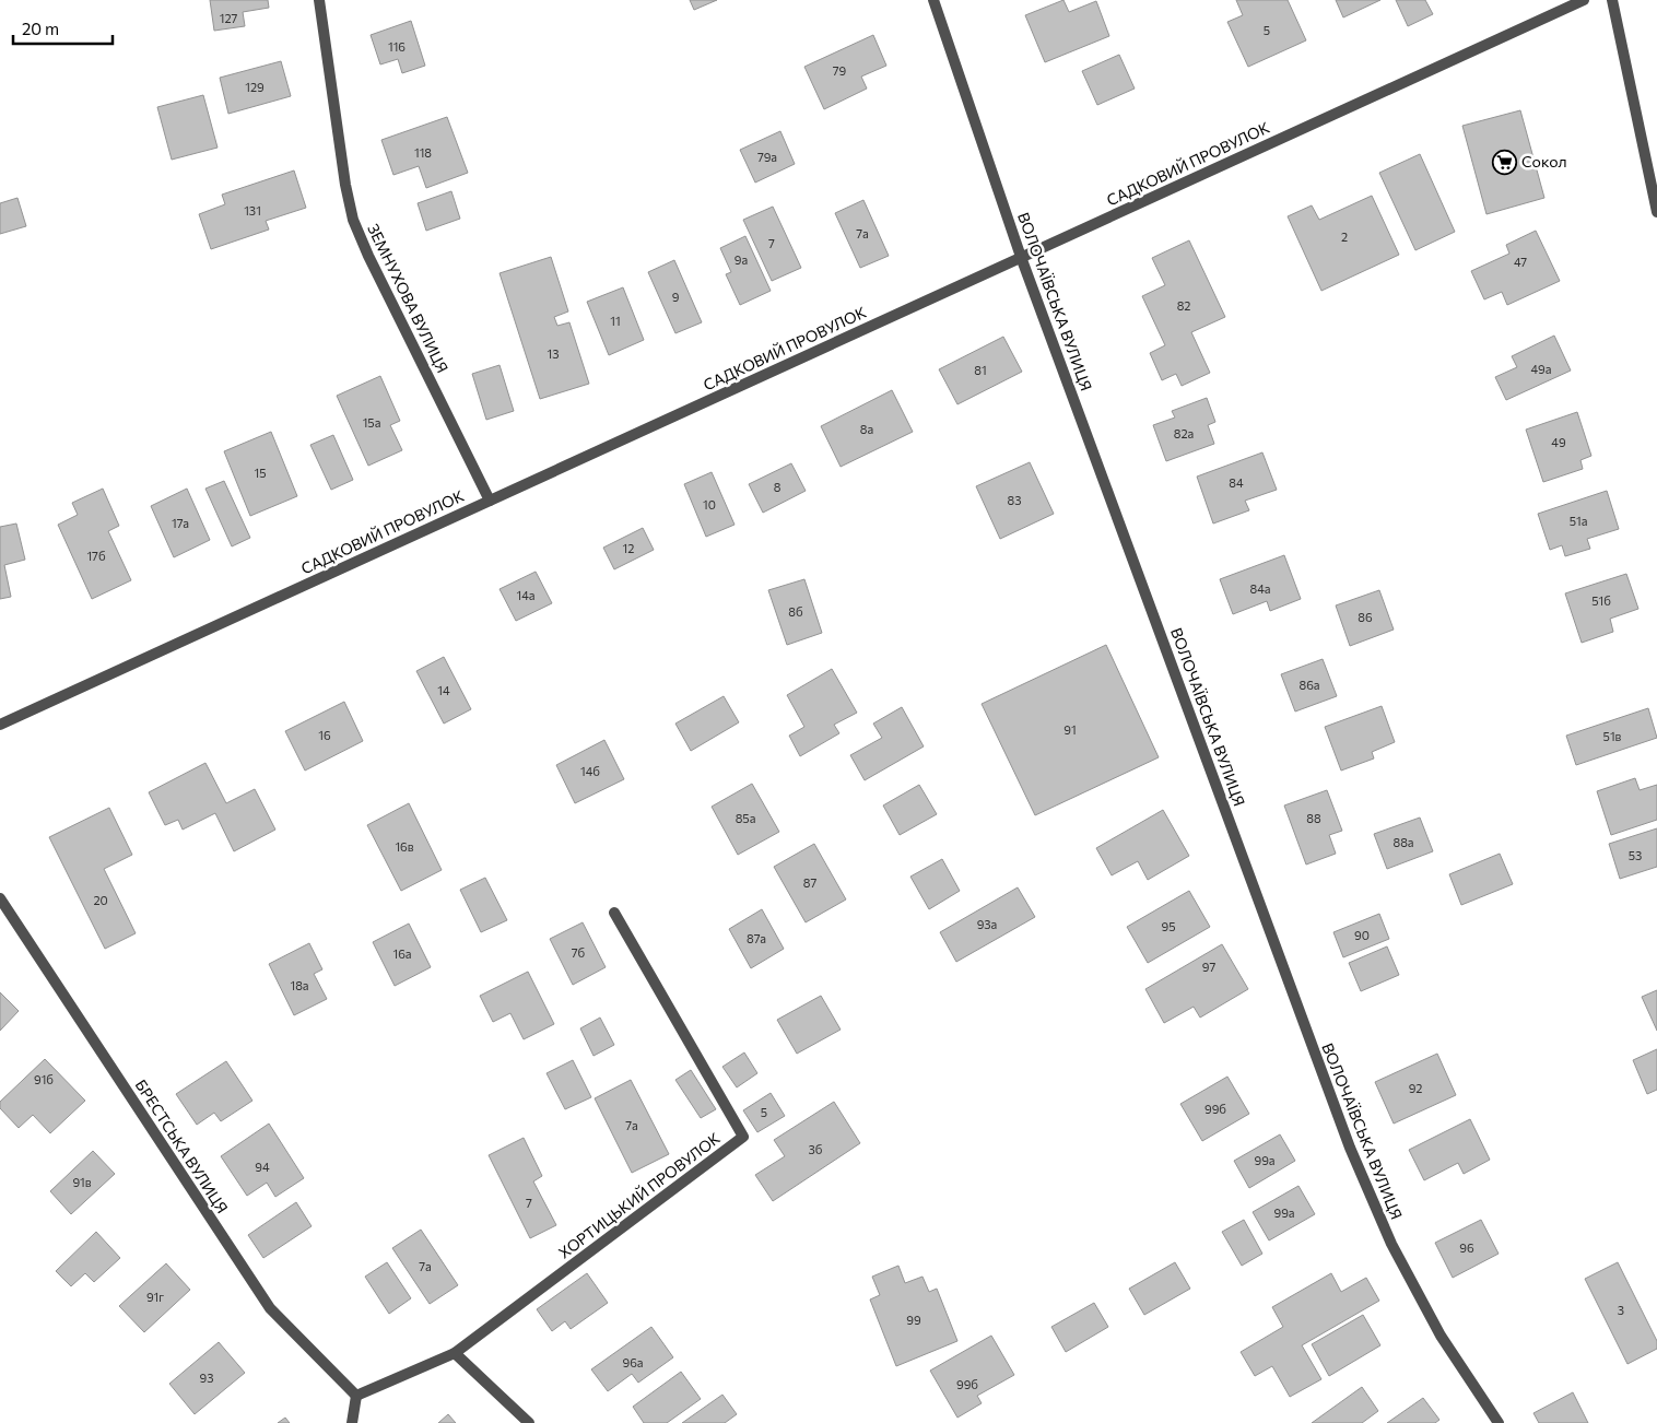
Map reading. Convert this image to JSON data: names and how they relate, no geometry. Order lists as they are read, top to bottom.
{
  "streets": {
    "street": [
      "САДКОВИЙ ПРОВУЛОК",
      "ЗЕМНУХОВА ВУЛИЦЯ",
      "ВОЛОЧАЇВСЬКА ВУЛИЦЯ",
      "БРЕСТСЬКА ВУЛИЦЯ",
      "ХОРТИЦЬКИЙ ПРОВУЛОК"
    ]
  },
  "crossings": [
    ["САДКОВИЙ ПРОВУЛОК", "ЗЕМНУХОВА ВУЛИЦЯ"],
    ["САДКОВИЙ ПРОВУЛОК", "ВОЛОЧАЇВСЬКА ВУЛИЦЯ"],
    ["БРЕСТСЬКА ВУЛИЦЯ", "ХОРТИЦЬКИЙ ПРОВУЛОК"]
  ],
  "places": {
    "supermarket": ["Сокол"]
  },
  "house_numbers": [
    "127",
    "5",
    "116",
    "79",
    "129",
    "118",
    "79а",
    "131",
    "7а",
    "2",
    "7",
    "9а",
    "47",
    "9",
    "82",
    "11",
    "13",
    "49а",
    "81",
    "15а",
    "8а",
    "82а",
    "49",
    "15",
    "84",
    "8",
    "83",
    "10",
    "51а",
    "17а",
    "12",
    "17б",
    "84а",
    "14а",
    "51б",
    "8б",
    "86",
    "86а",
    "14",
    "91",
    "16",
    "51в",
    "14б",
    "85а",
    "88",
    "88а",
    "16в",
    "53",
    "87",
    "20",
    "93а",
    "95",
    "90",
    "87а",
    "7б",
    "16а",
    "97",
    "18а",
    "91б",
    "92",
    "99б",
    "5",
    "7а",
    "3б",
    "99а",
    "94",
    "91в",
    "7",
    "99а",
    "96",
    "7а",
    "91г",
    "3",
    "99",
    "96а",
    "93",
    "99б"
  ],
  "scale_bar": "20 m"
}
